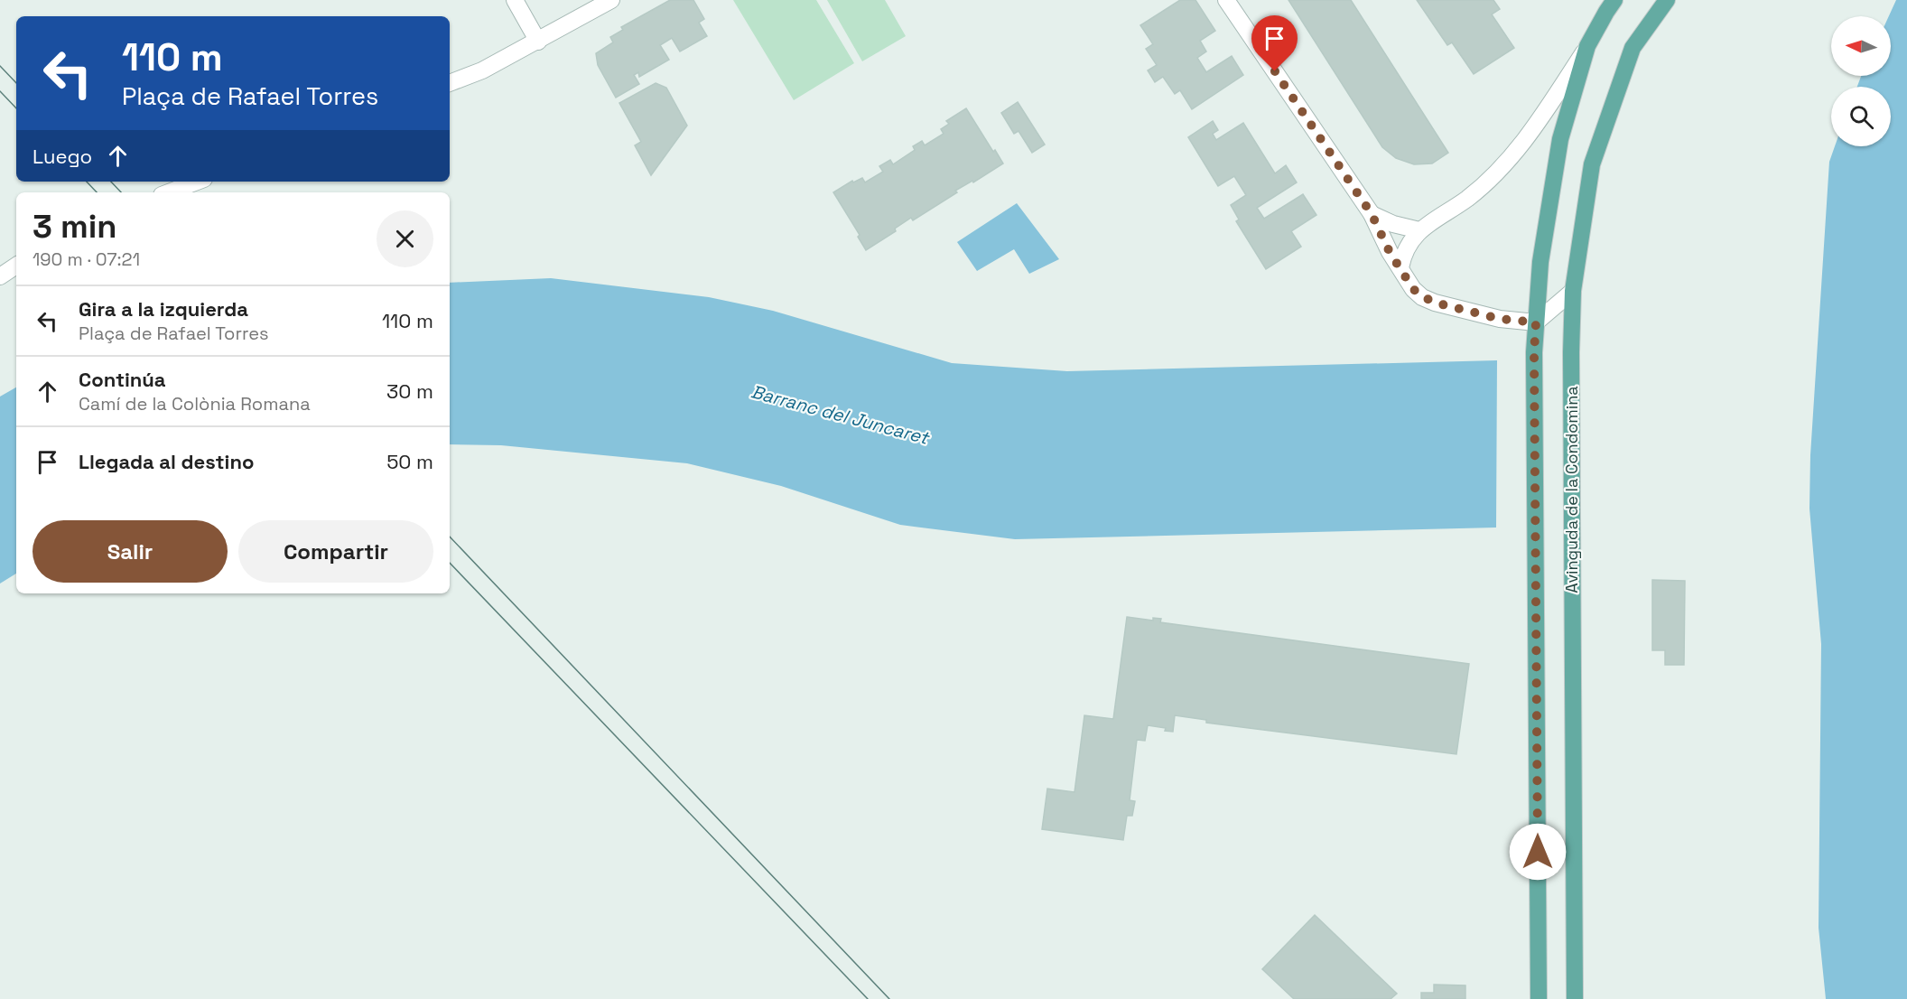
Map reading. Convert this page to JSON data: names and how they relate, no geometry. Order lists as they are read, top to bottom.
{
  "streets": {
    "main road": ["Avinguda de la Condomina"]
  },
  "water": ["Barranc del Juncaret"],
  "north": "left",
  "page": {
    "turn": ["110 m", "Plaça de Rafael Torres"],
    "then": "Luego",
    "heading": ["3 min", "190 m · 07:21"],
    "list": [
      {
        "name": "Gira a la izquierda",
        "note": "Plaça de Rafael Torres",
        "value": "110 m"
      },
      {
        "name": "Continúa",
        "note": "Camí de la Colònia Romana",
        "value": "30 m"
      },
      {
        "name": "Llegada al destino",
        "value": "50 m"
      }
    ],
    "buttons": ["Salir", "Compartir"]
  }
}
